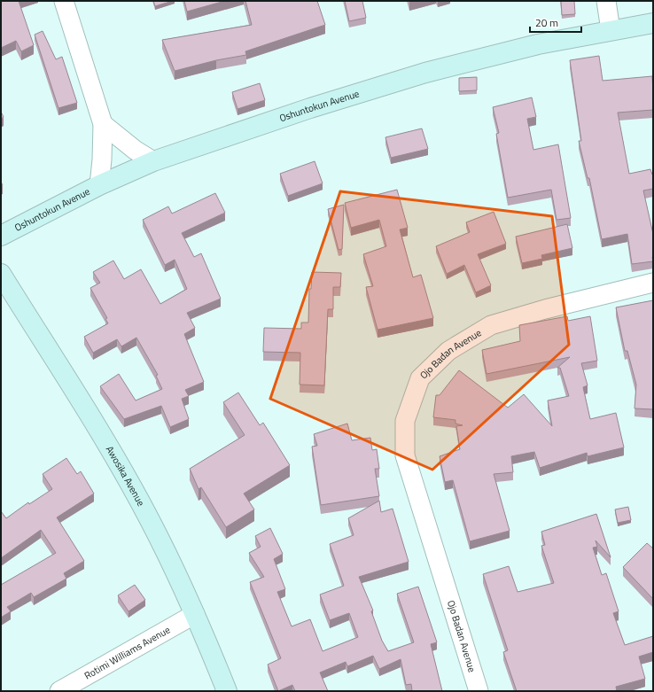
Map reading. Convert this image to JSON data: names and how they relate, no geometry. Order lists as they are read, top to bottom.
{
  "streets": {
    "main road": ["Oshuntokun Avenue", "Awosika Avenue"],
    "street": ["Ojo Badan Avenue", "Rotimi Williams Avenue"]
  },
  "crossings": [
    ["Awosika Avenue", "Rotimi Williams Avenue"]
  ],
  "scale_bar": "20 m"
}
